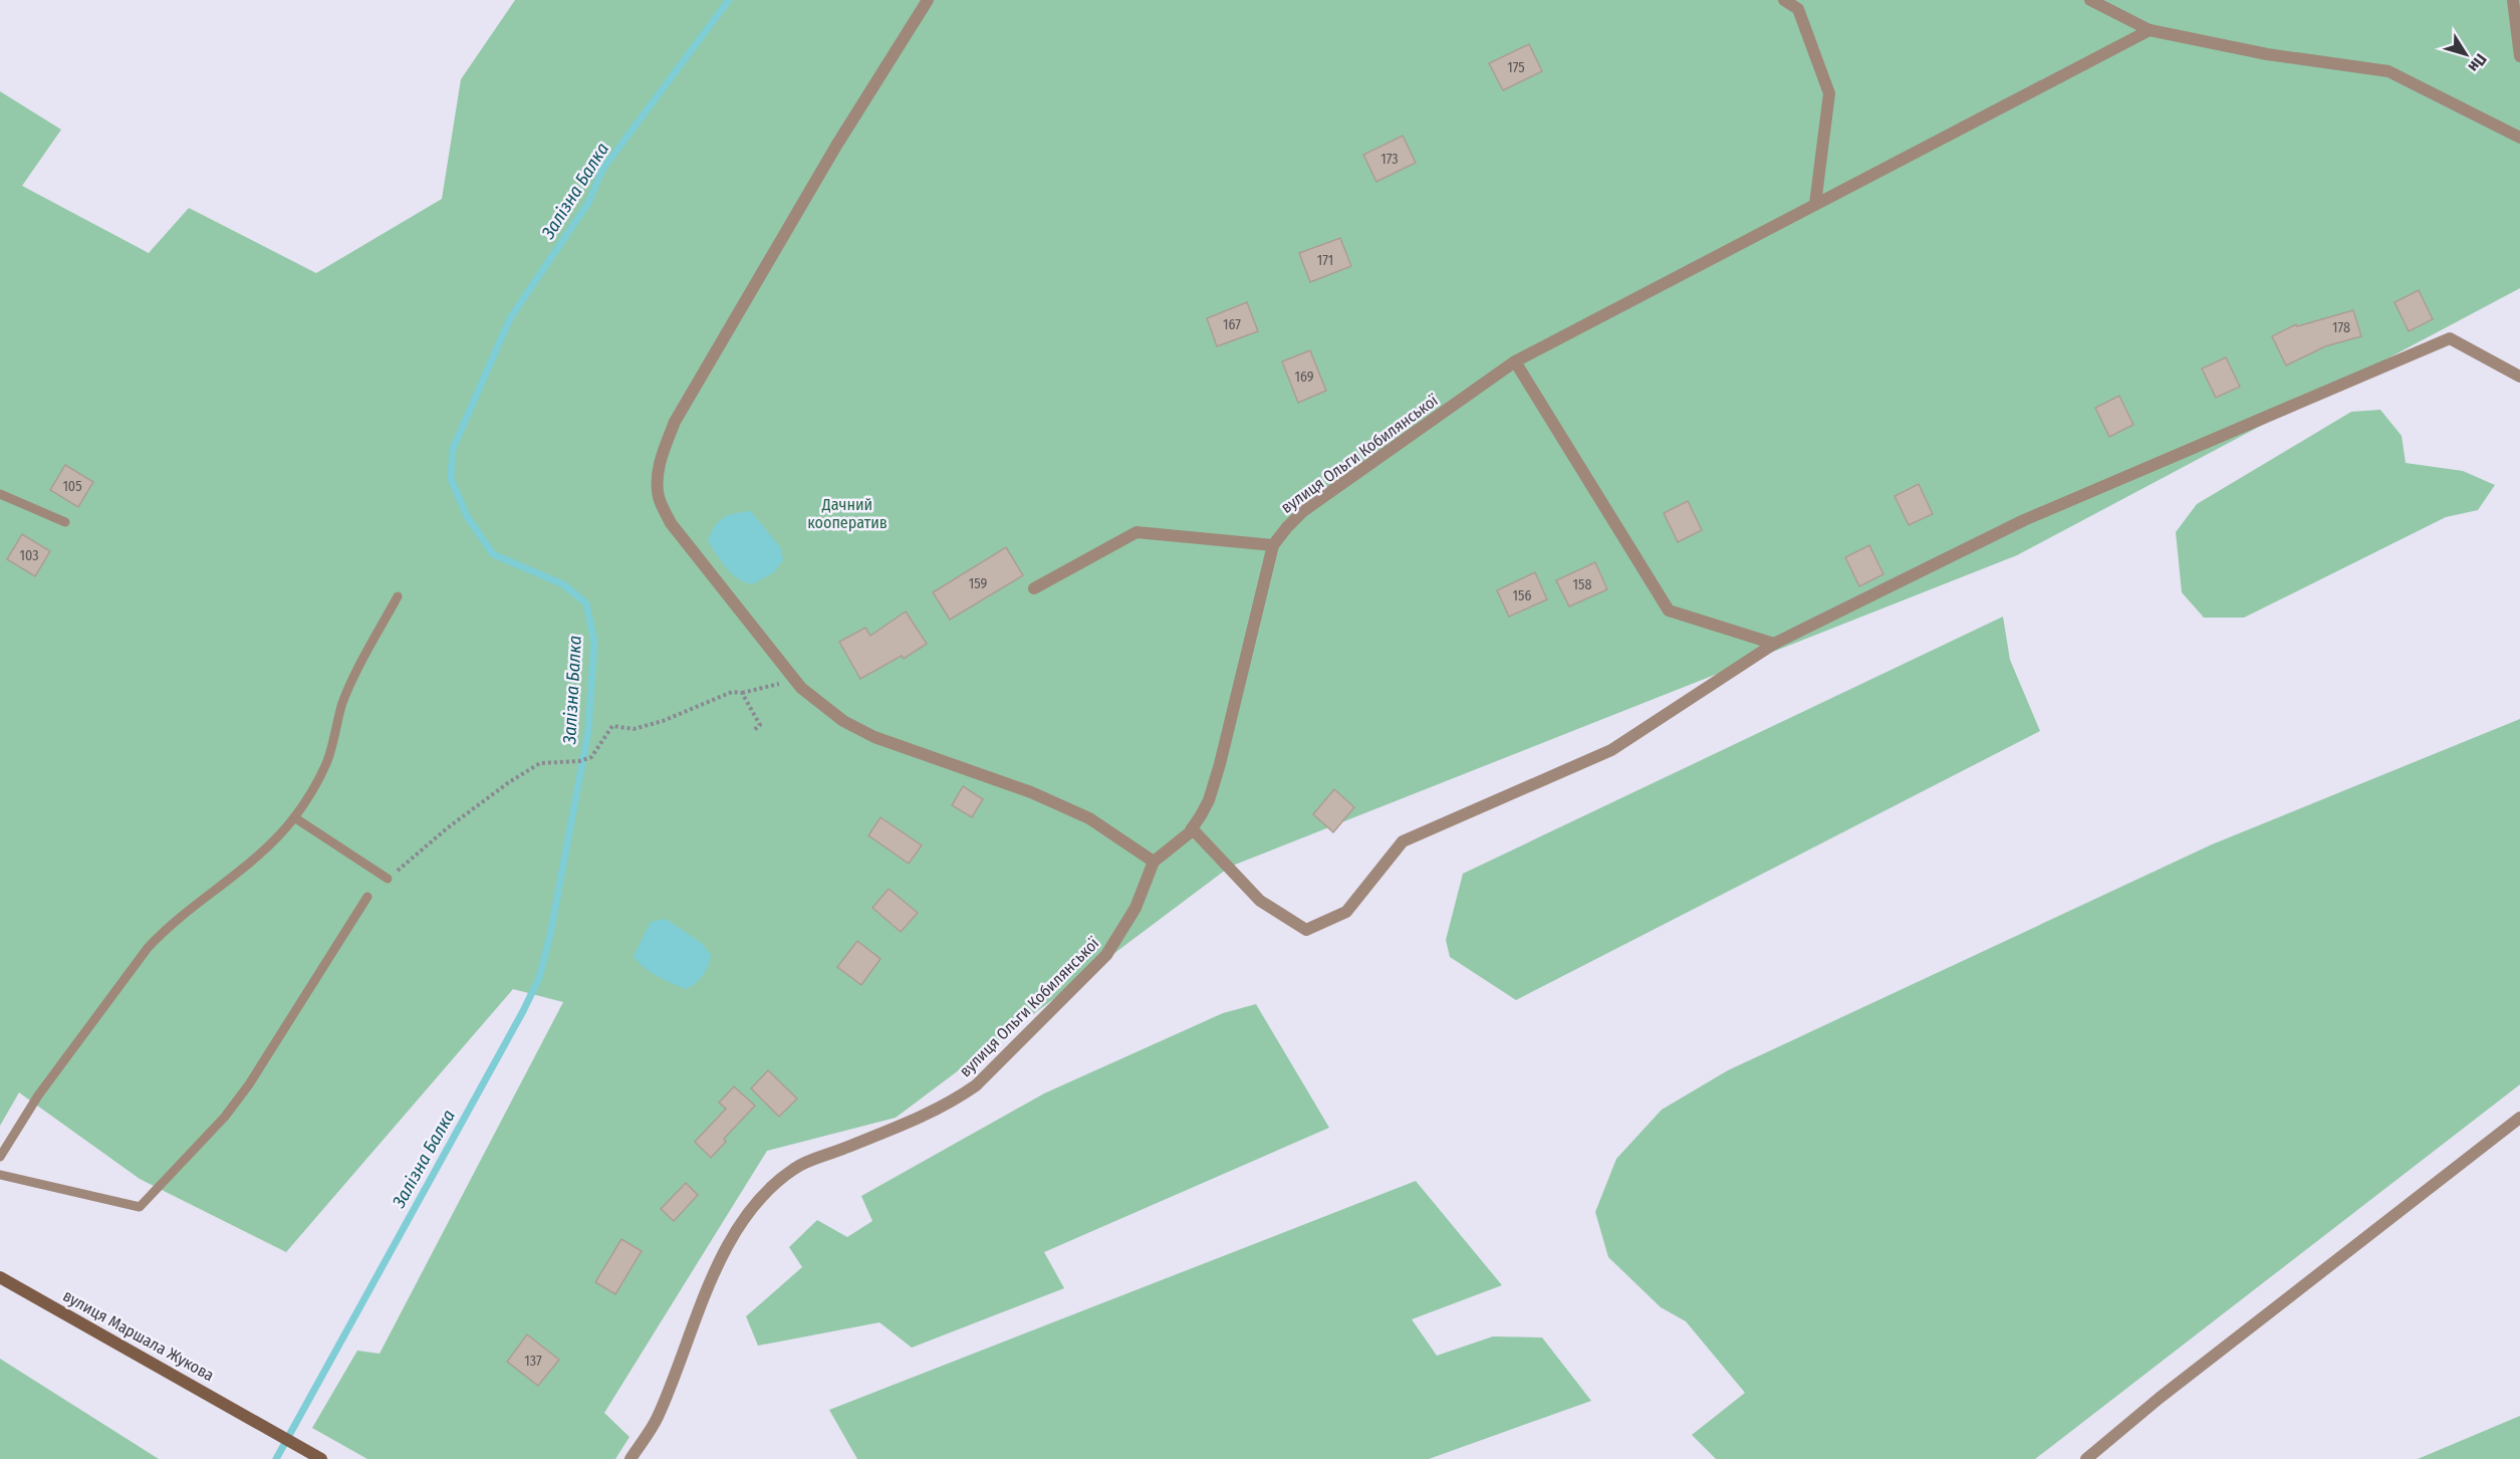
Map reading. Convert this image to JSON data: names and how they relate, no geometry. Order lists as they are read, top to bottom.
{
  "streets": {
    "main road": ["вулиця Маршала Жукова"],
    "street": ["вулиця Ольги Кобилянської"]
  },
  "water": ["Залізна Балка"],
  "parks": ["Дачний кооператив"],
  "house_numbers": [
    "175",
    "173",
    "171",
    "167",
    "178",
    "169",
    "105",
    "103",
    "159",
    "158",
    "156",
    "137"
  ],
  "north": "bottom right"
}
